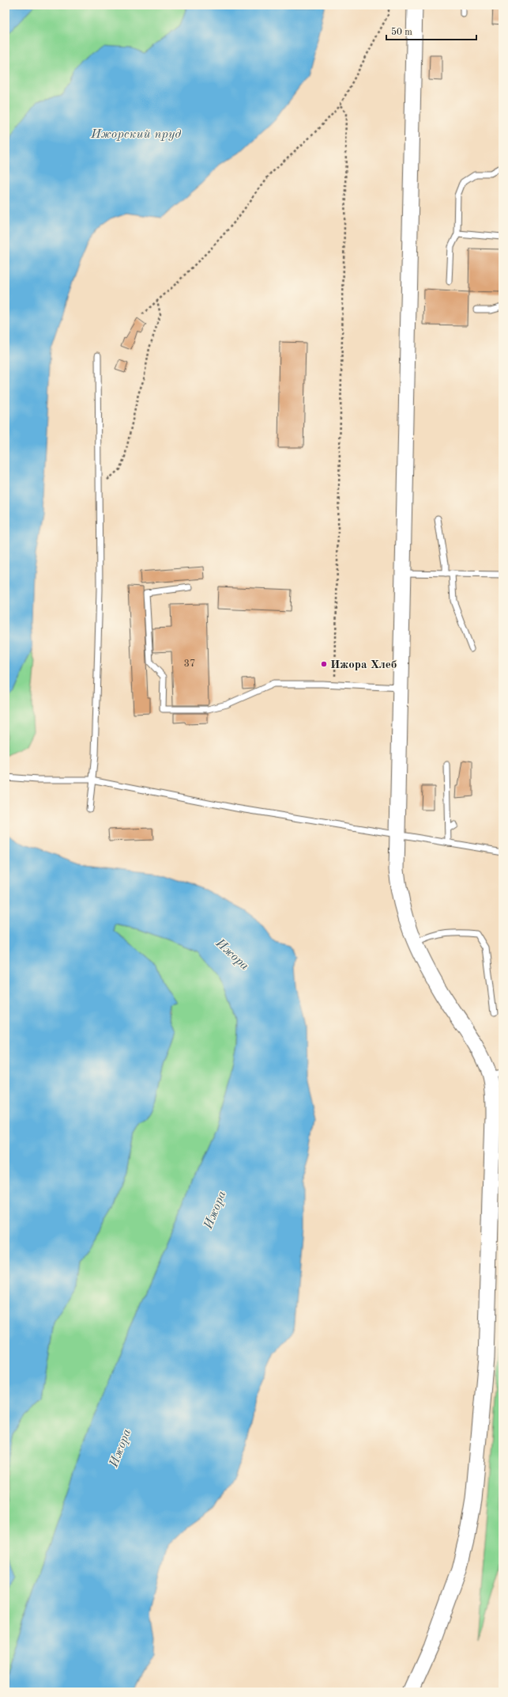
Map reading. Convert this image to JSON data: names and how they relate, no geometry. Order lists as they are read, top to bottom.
{
  "water": ["Ижорский пруд", "Ижора"],
  "places": ["Ижора Хлеб"],
  "house_numbers": ["37"],
  "scale_bar": "50 m"
}
